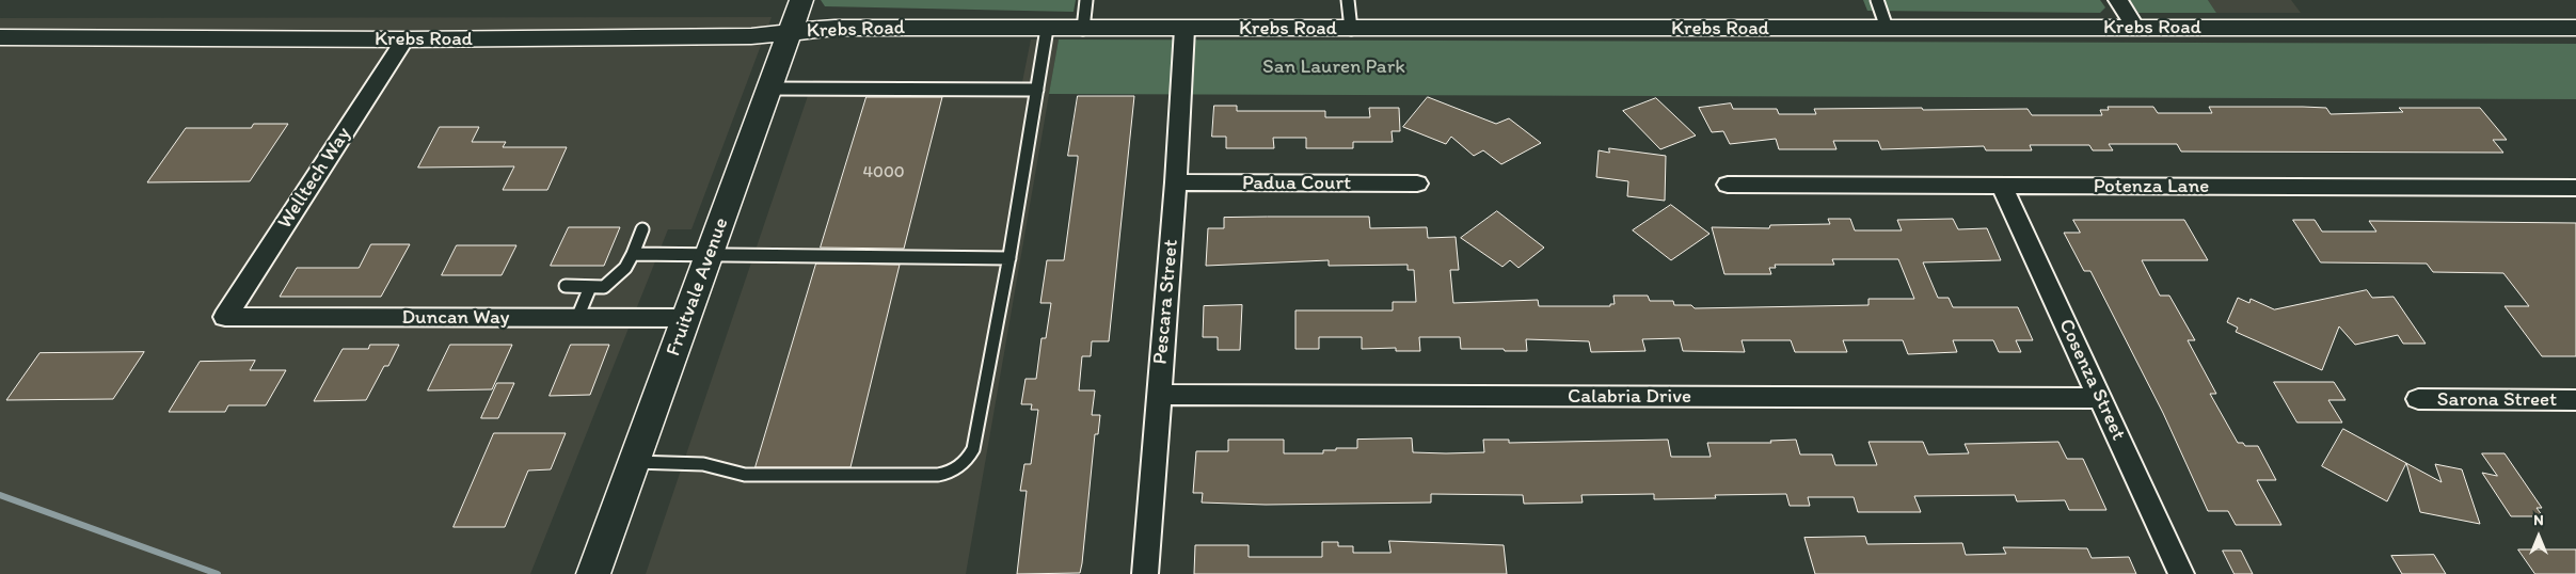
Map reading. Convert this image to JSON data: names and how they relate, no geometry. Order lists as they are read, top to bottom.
{
  "streets": {
    "street": [
      "Krebs Road",
      "Welltech Way",
      "Padua Court",
      "Potenza Lane",
      "Fruitvale Avenue",
      "Pescara Street",
      "Duncan Way",
      "Cosenza Street",
      "Calabria Drive",
      "Sarona Street"
    ]
  },
  "crossings": [
    ["Krebs Road", "Welltech Way"],
    ["Krebs Road", "Fruitvale Avenue"],
    ["Krebs Road", "Pescara Street"],
    ["Welltech Way", "Duncan Way"],
    ["Padua Court", "Pescara Street"],
    ["Potenza Lane", "Cosenza Street"],
    ["Fruitvale Avenue", "Duncan Way"],
    ["Pescara Street", "Calabria Drive"],
    ["Cosenza Street", "Calabria Drive"]
  ],
  "parks": ["San Lauren Park"],
  "house_numbers": ["4000"],
  "north": "top"
}
